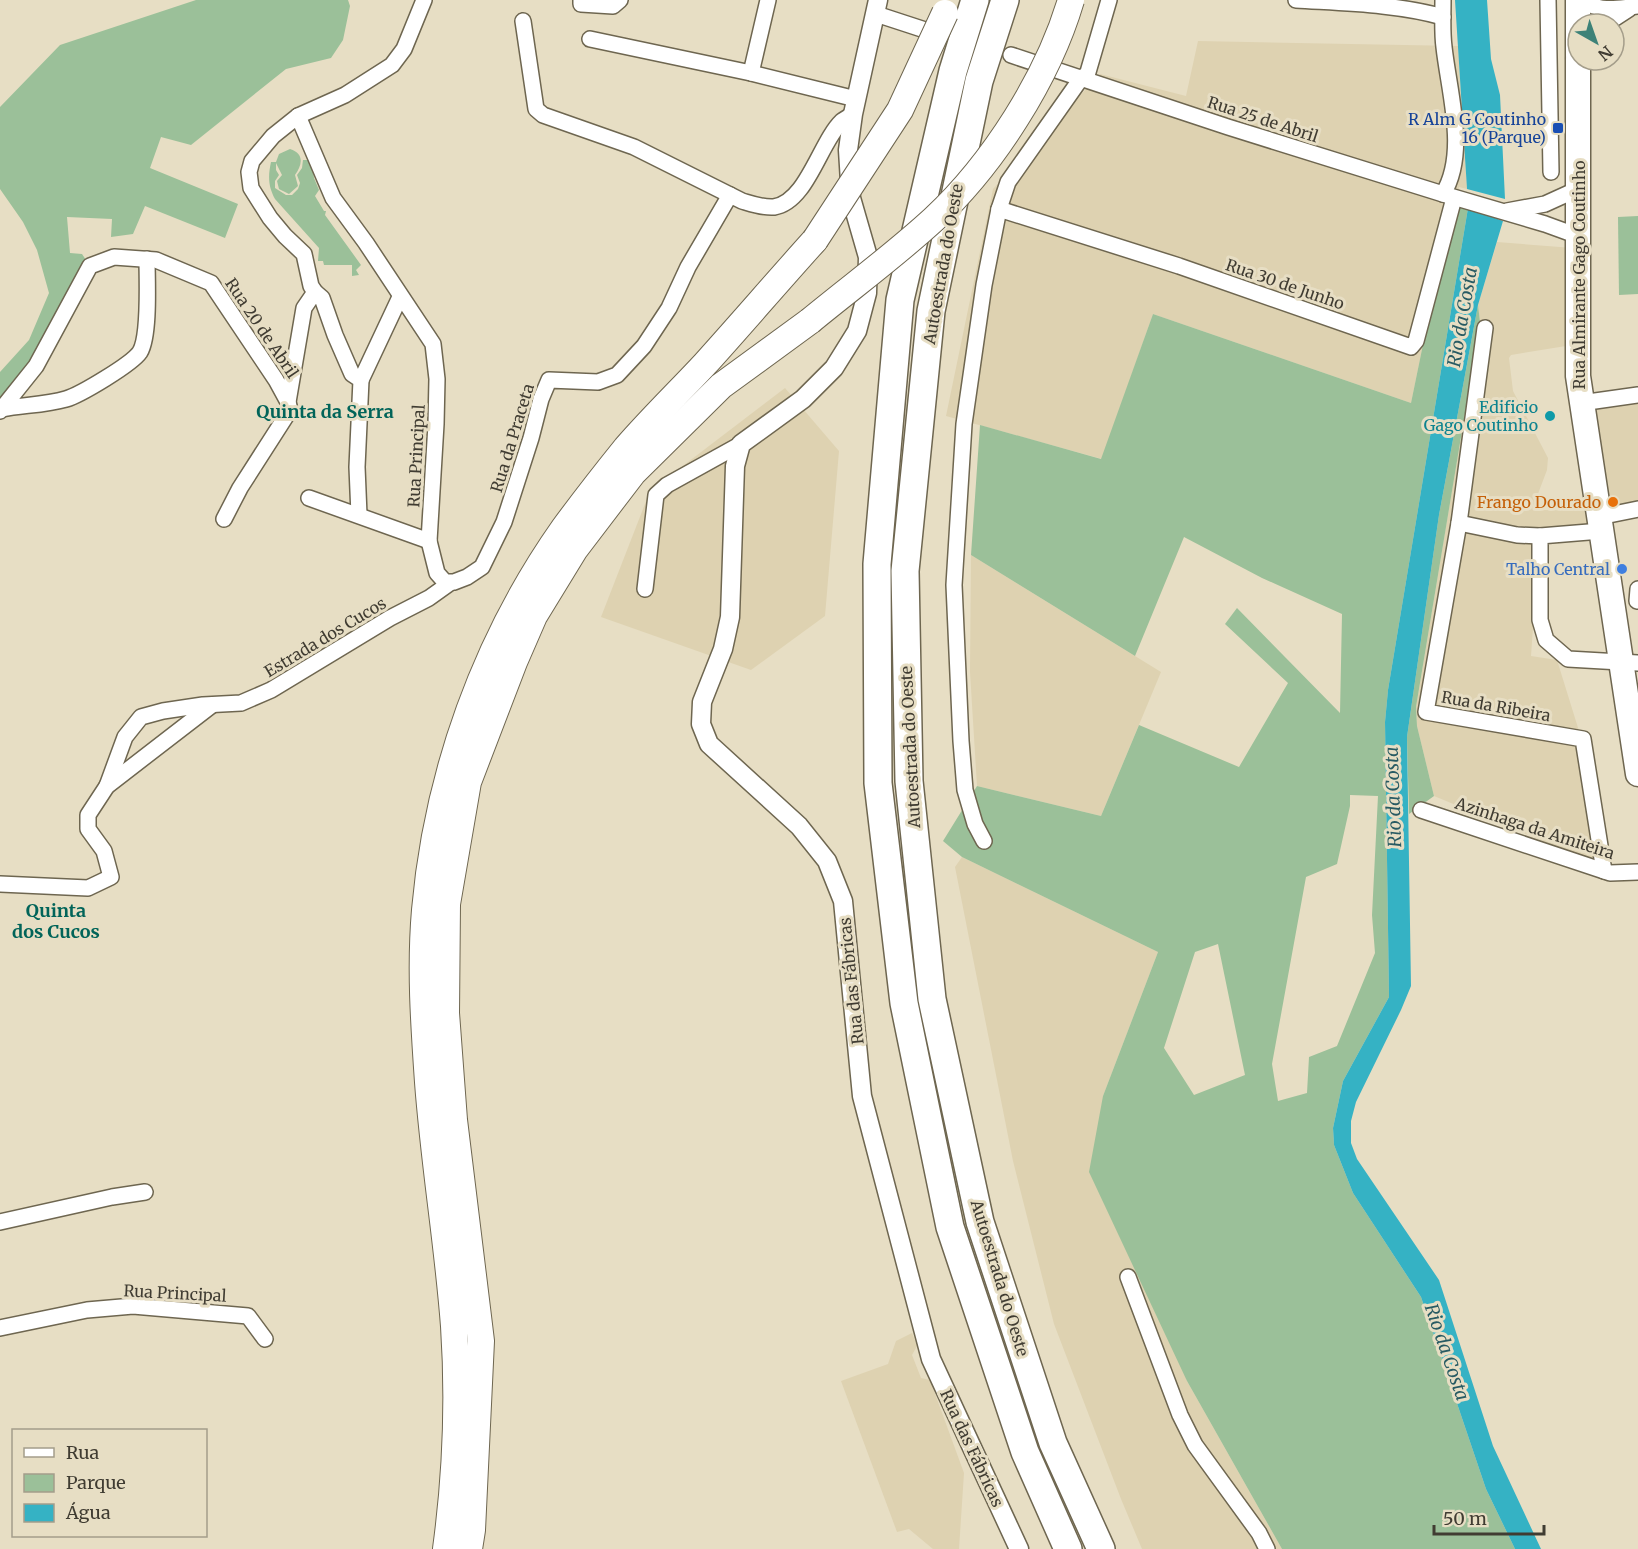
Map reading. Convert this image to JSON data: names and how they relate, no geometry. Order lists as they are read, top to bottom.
{
  "streets": {
    "highway": ["Autoestrada do Oeste"],
    "main road": ["Rua Almirante Gago Coutinho"],
    "street": [
      "Rua 25 de Abril",
      "Rua 30 de Junho",
      "Rua 20 de Abril",
      "Rua da Praceta",
      "Rua Principal",
      "Estrada dos Cucos",
      "Rua da Ribeira",
      "Azinhaga da Amiteira",
      "Rua das Fábricas"
    ]
  },
  "crossings": [
    ["Rua 25 de Abril", "Rua Almirante Gago Coutinho"],
    ["Rua 25 de Abril", "Rua 30 de Junho"],
    ["Rua da Praceta", "Rua Principal"],
    ["Rua da Praceta", "Estrada dos Cucos"],
    ["Rua Principal", "Estrada dos Cucos"],
    ["Rua da Ribeira", "Azinhaga da Amiteira"]
  ],
  "districts": ["Quinta da Serra", "Quinta dos Cucos"],
  "water": ["Rio da Costa"],
  "places": {
    "transit": ["R Alm G Coutinho 16 (Parque)"],
    "other": ["Edificio Gago Coutinho", "Frango Dourado", "Talho Central"]
  },
  "legend": ["Rua", "Parque", "Água"],
  "scale_bar": "50 m",
  "north": "bottom right"
}
